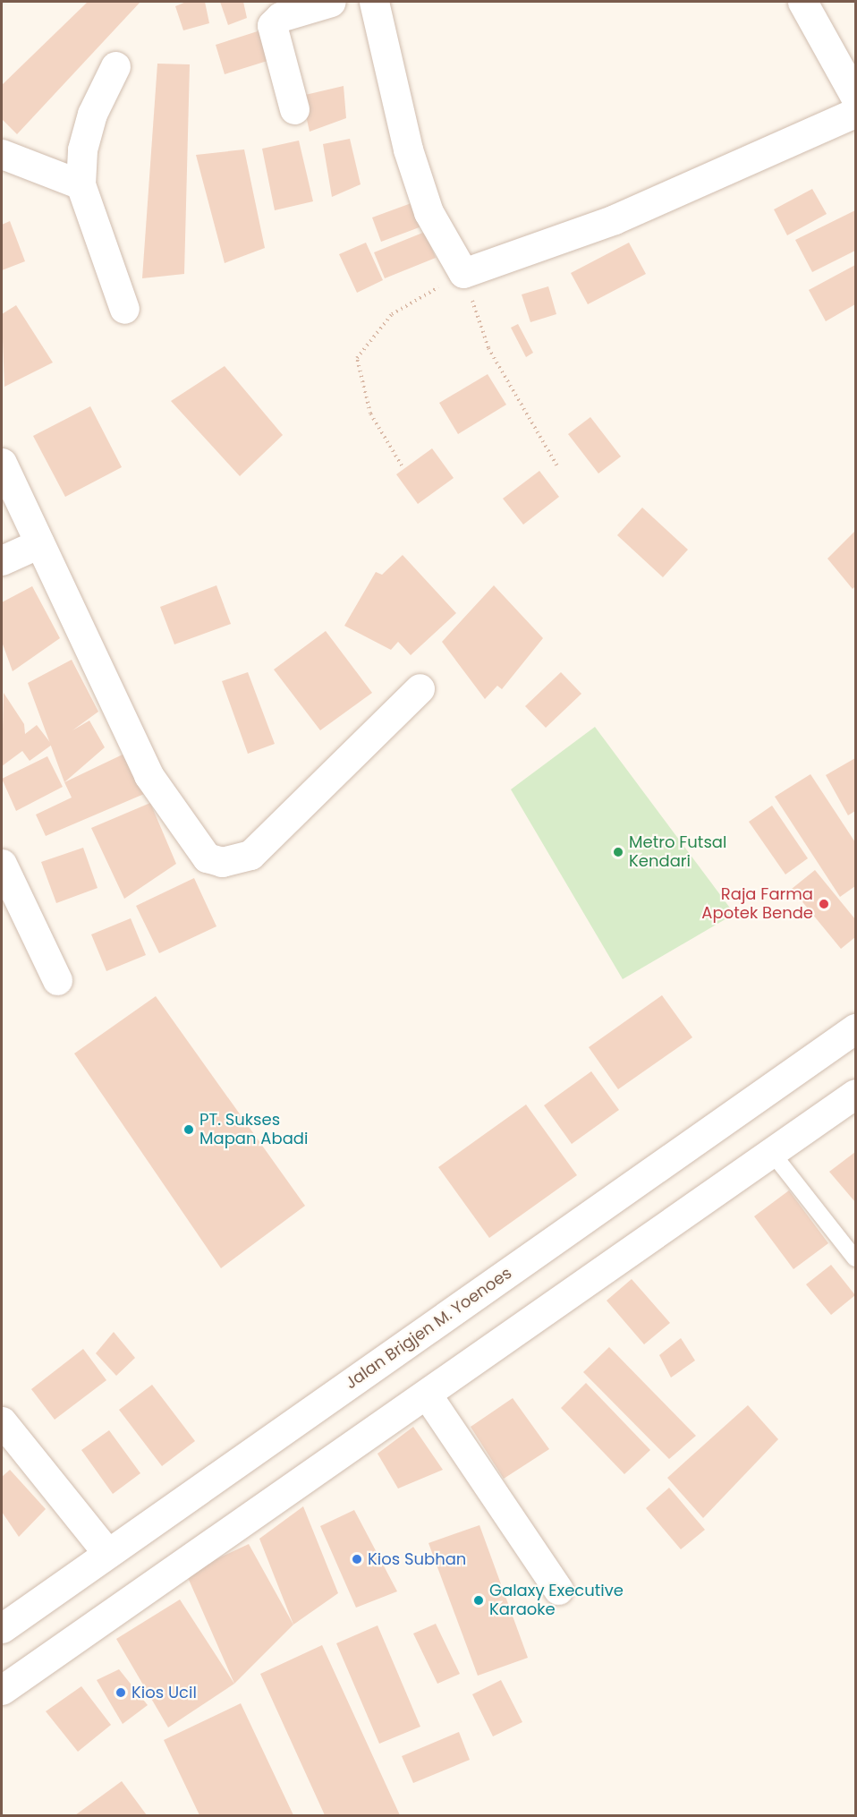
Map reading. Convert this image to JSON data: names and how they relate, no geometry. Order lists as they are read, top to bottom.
{
  "streets": {
    "street": ["Jalan Brigjen M. Yoenoes"]
  },
  "places": [
    "Metro Futsal Kendari",
    "Raja Farma Apotek Bende",
    "PT. Sukses Mapan Abadi",
    "Kios Subhan",
    "Galaxy Executive Karaoke",
    "Kios Ucil"
  ]
}
